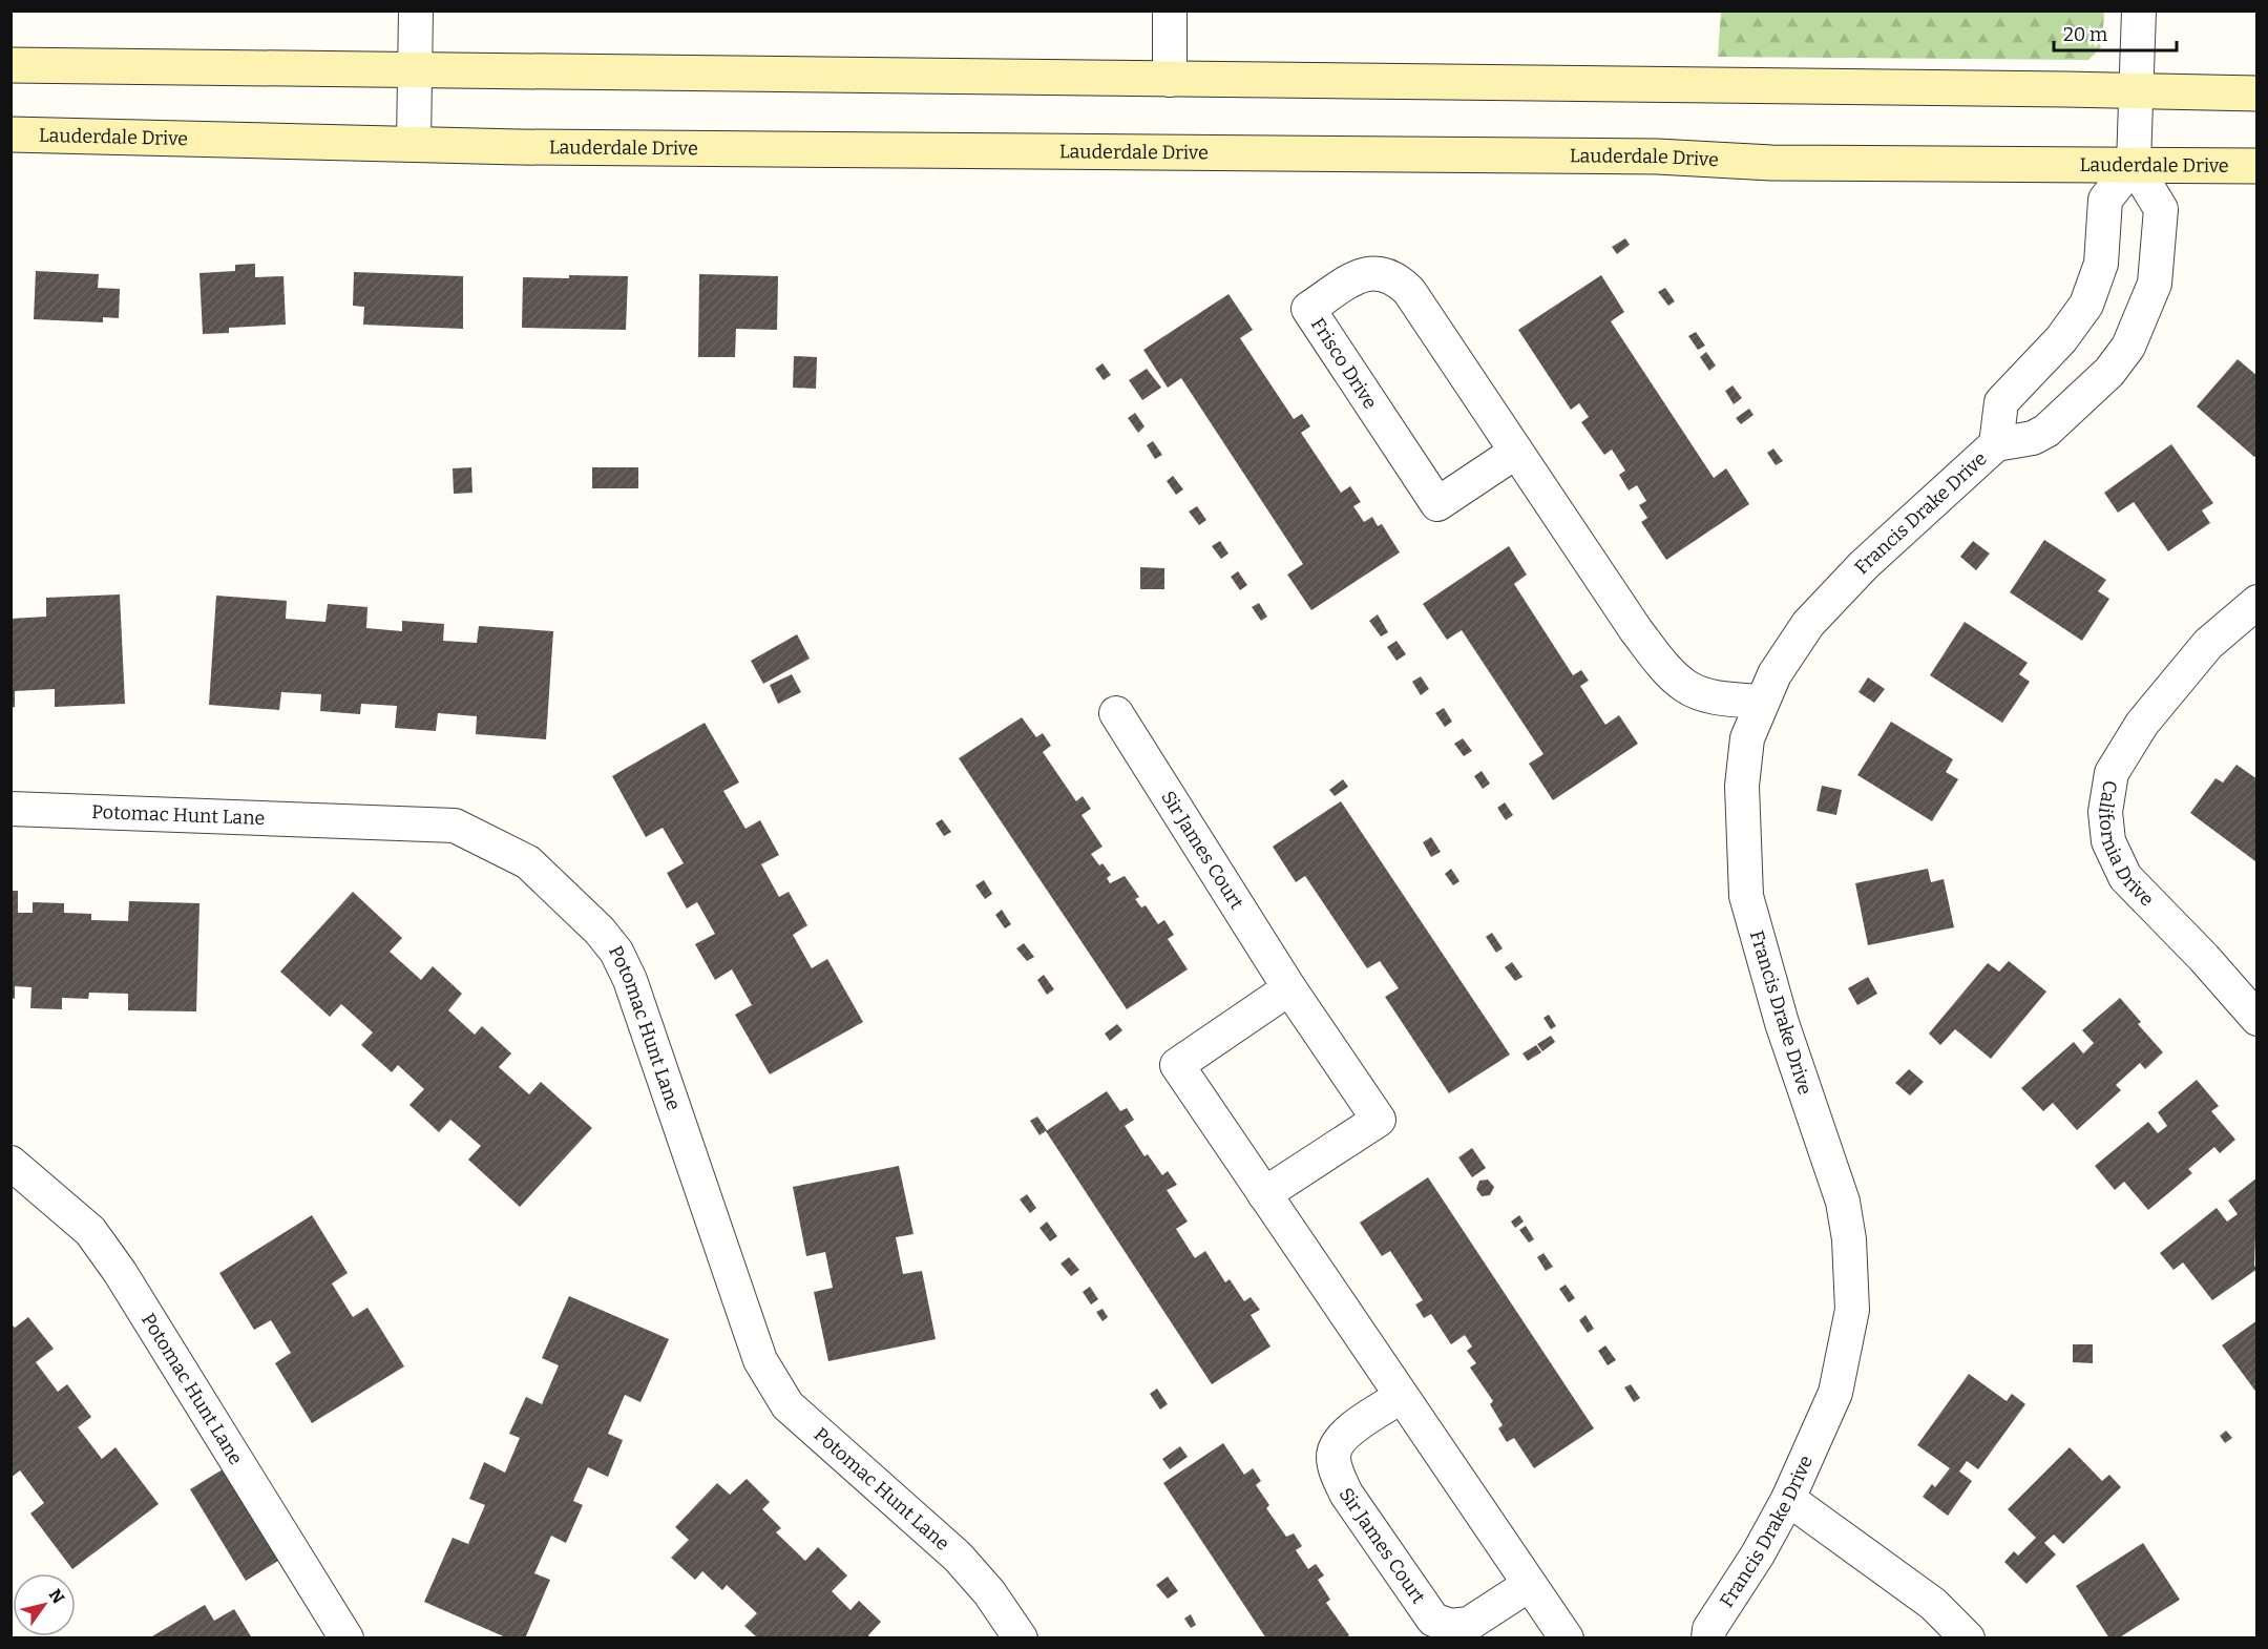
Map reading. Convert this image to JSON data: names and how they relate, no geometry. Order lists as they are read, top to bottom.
{
  "streets": {
    "main road": ["Lauderdale Drive"],
    "street": [
      "Frisco Drive",
      "Francis Drake Drive",
      "Potomac Hunt Lane",
      "California Drive",
      "Sir James Court"
    ]
  },
  "crossings": [
    ["Lauderdale Drive", "Francis Drake Drive"],
    ["Frisco Drive", "Francis Drake Drive"]
  ],
  "scale_bar": "20 m",
  "north": "top right"
}
